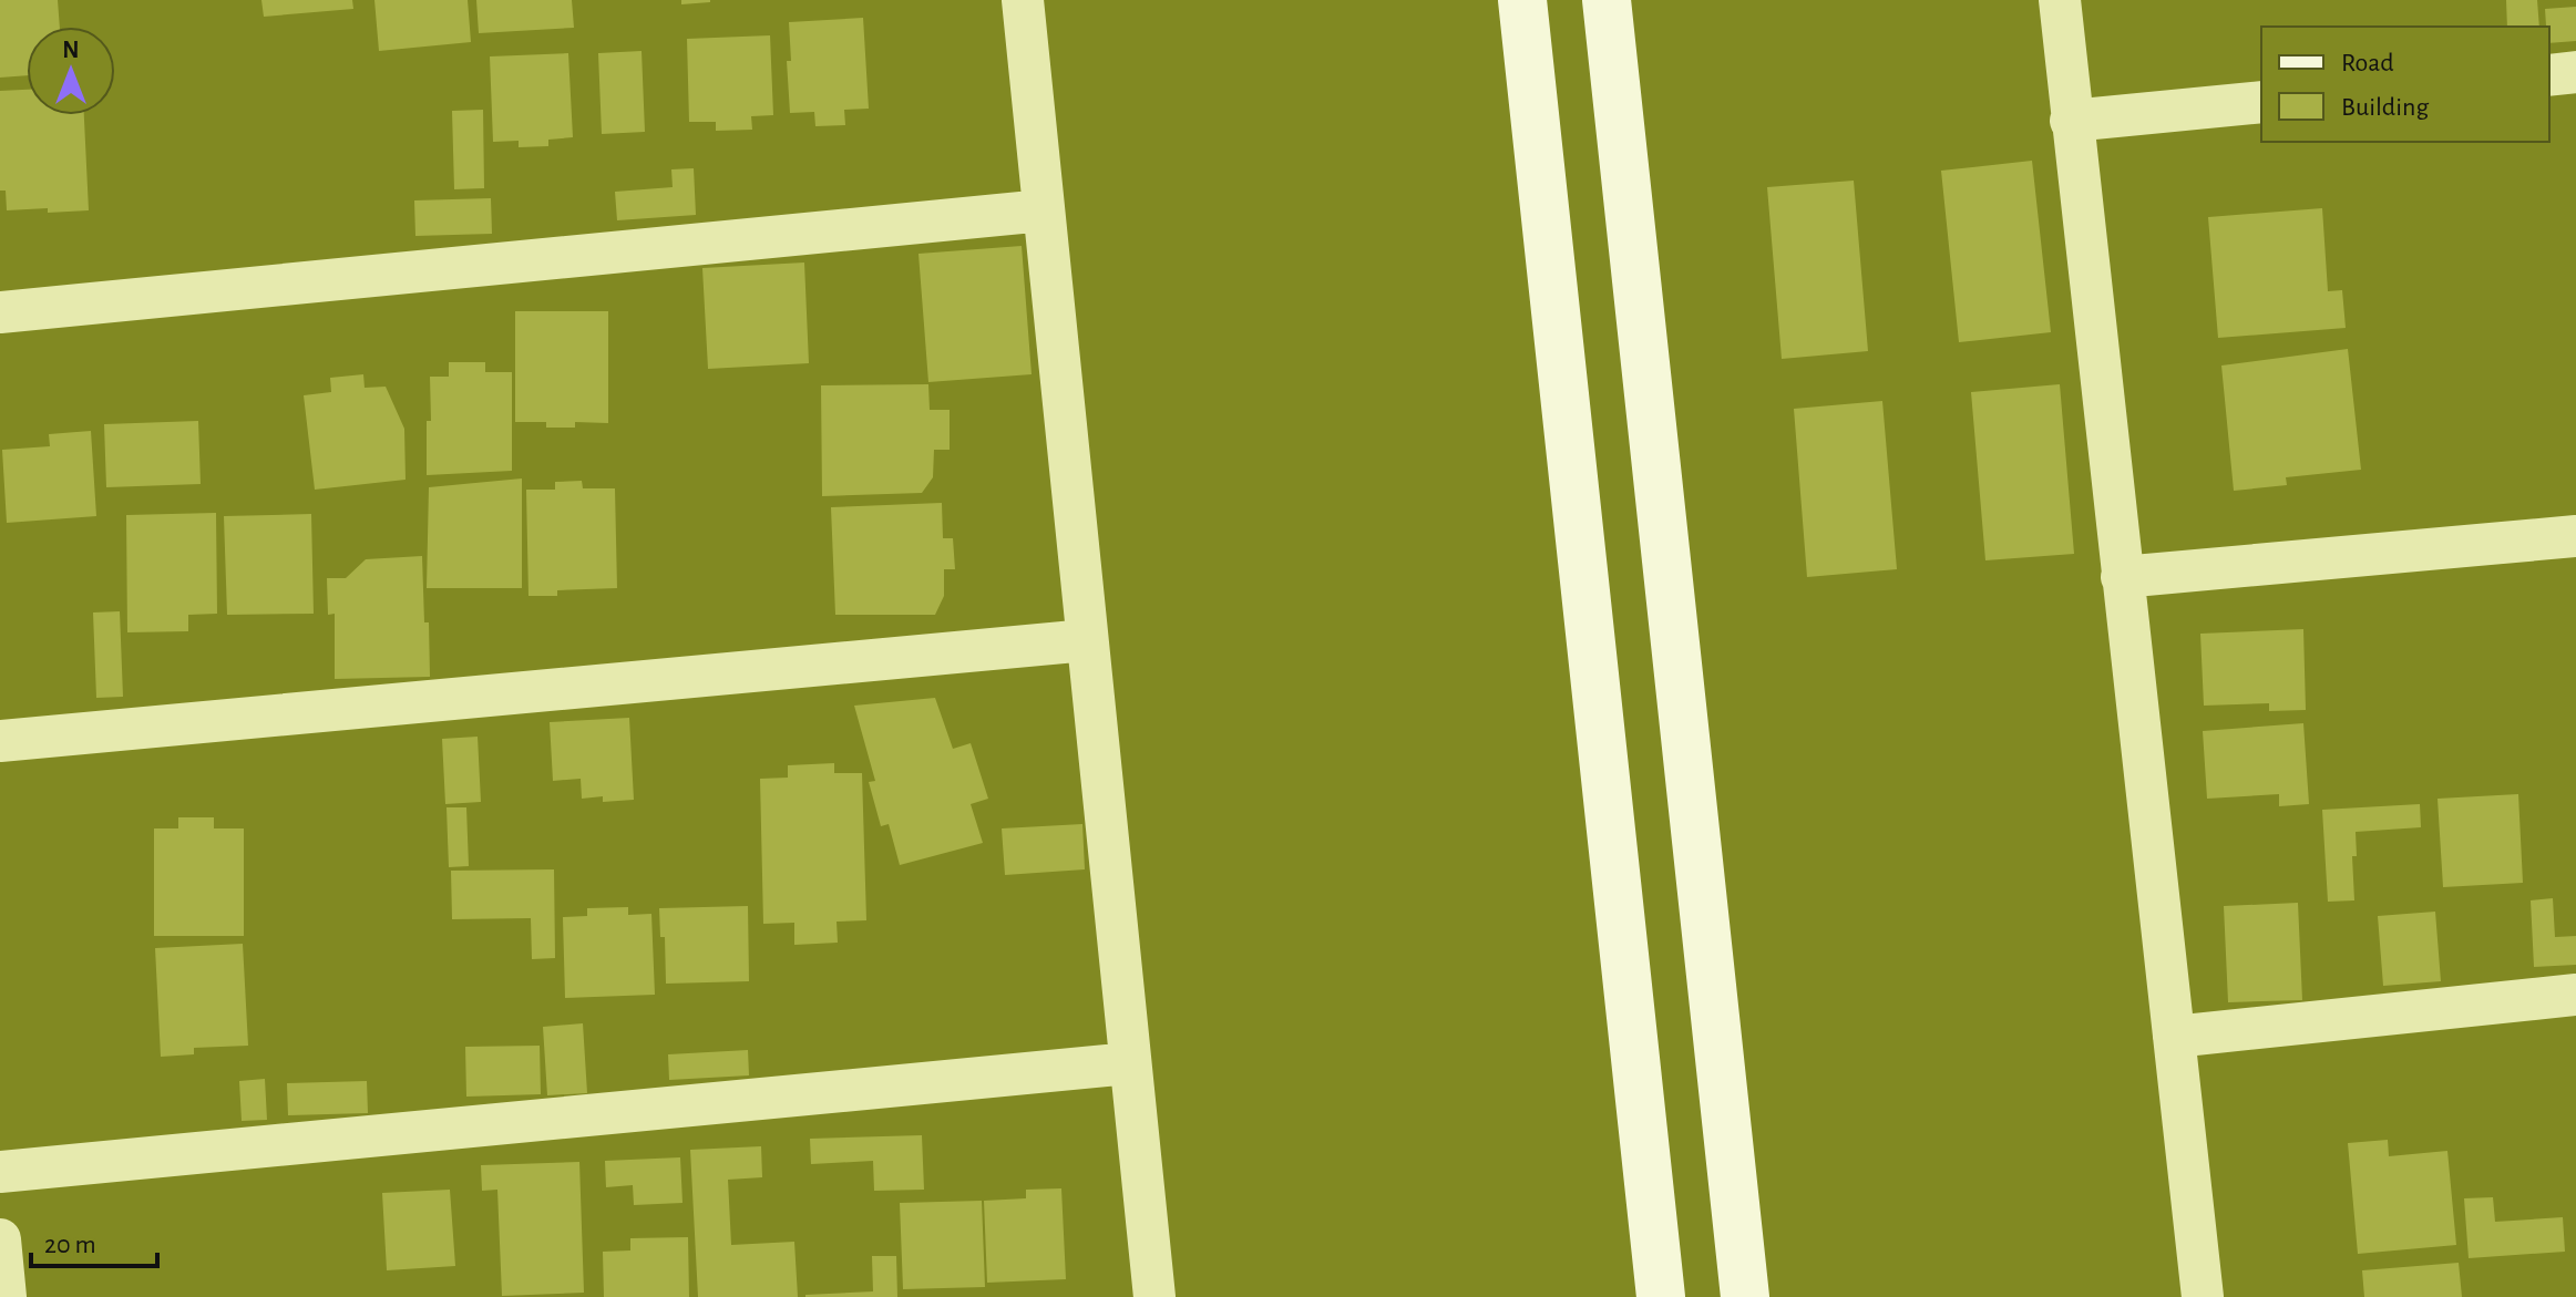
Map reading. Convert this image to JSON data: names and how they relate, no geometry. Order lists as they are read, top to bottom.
{
  "legend": ["Road", "Building"],
  "scale_bar": "20 m",
  "north": "top"
}
